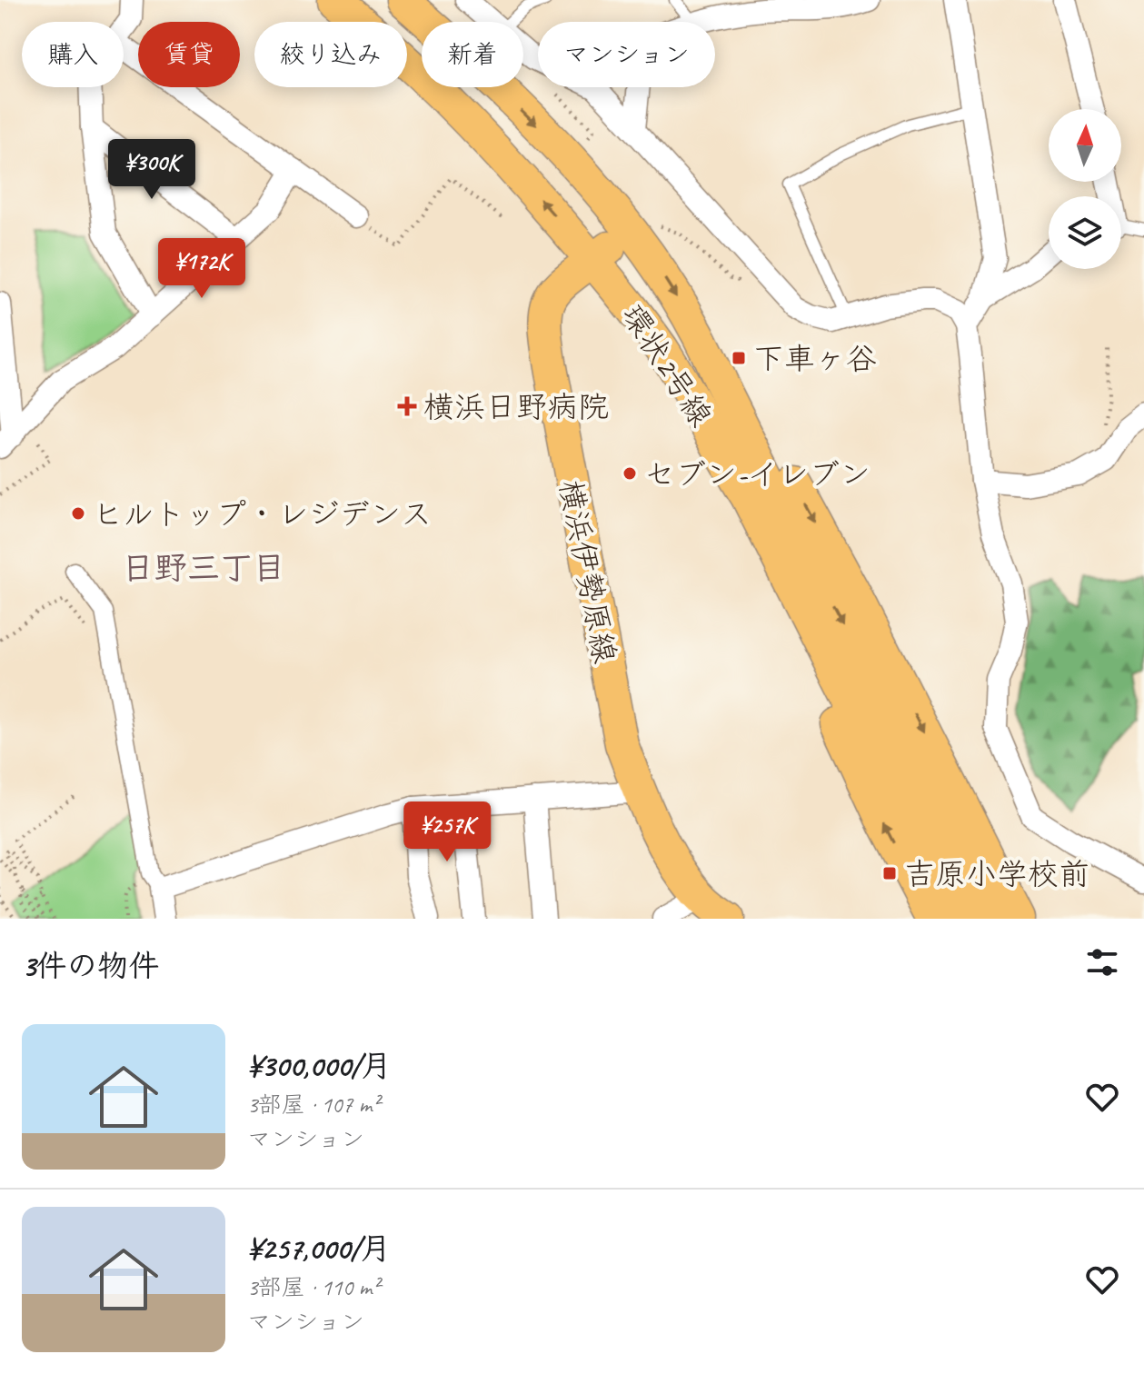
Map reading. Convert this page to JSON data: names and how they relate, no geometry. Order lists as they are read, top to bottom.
{
  "streets": {
    "main road": ["環状2号線", "横浜伊勢原線"]
  },
  "crossings": [
    ["環状2号線", "横浜伊勢原線"]
  ],
  "districts": ["日野三丁目"],
  "places": {
    "transit": ["下車ヶ谷", "吉原小学校前"],
    "health": ["横浜日野病院"],
    "other": ["セブン-イレブン", "ヒルトップ・レジデンス"]
  },
  "north": "top",
  "page": {
    "chip": [
      "購入",
      "賃貸",
      "絞り込み",
      "新着",
      "マンション"
    ],
    "price": ["¥300K", "¥172K", "¥257K"],
    "heading": "3件の物件",
    "list": [
      {
        "name": "¥300,000/月",
        "note": "3部屋 · 107 m² · マンション"
      },
      {
        "name": "¥257,000/月",
        "note": "3部屋 · 110 m² · マンション"
      }
    ]
  }
}
